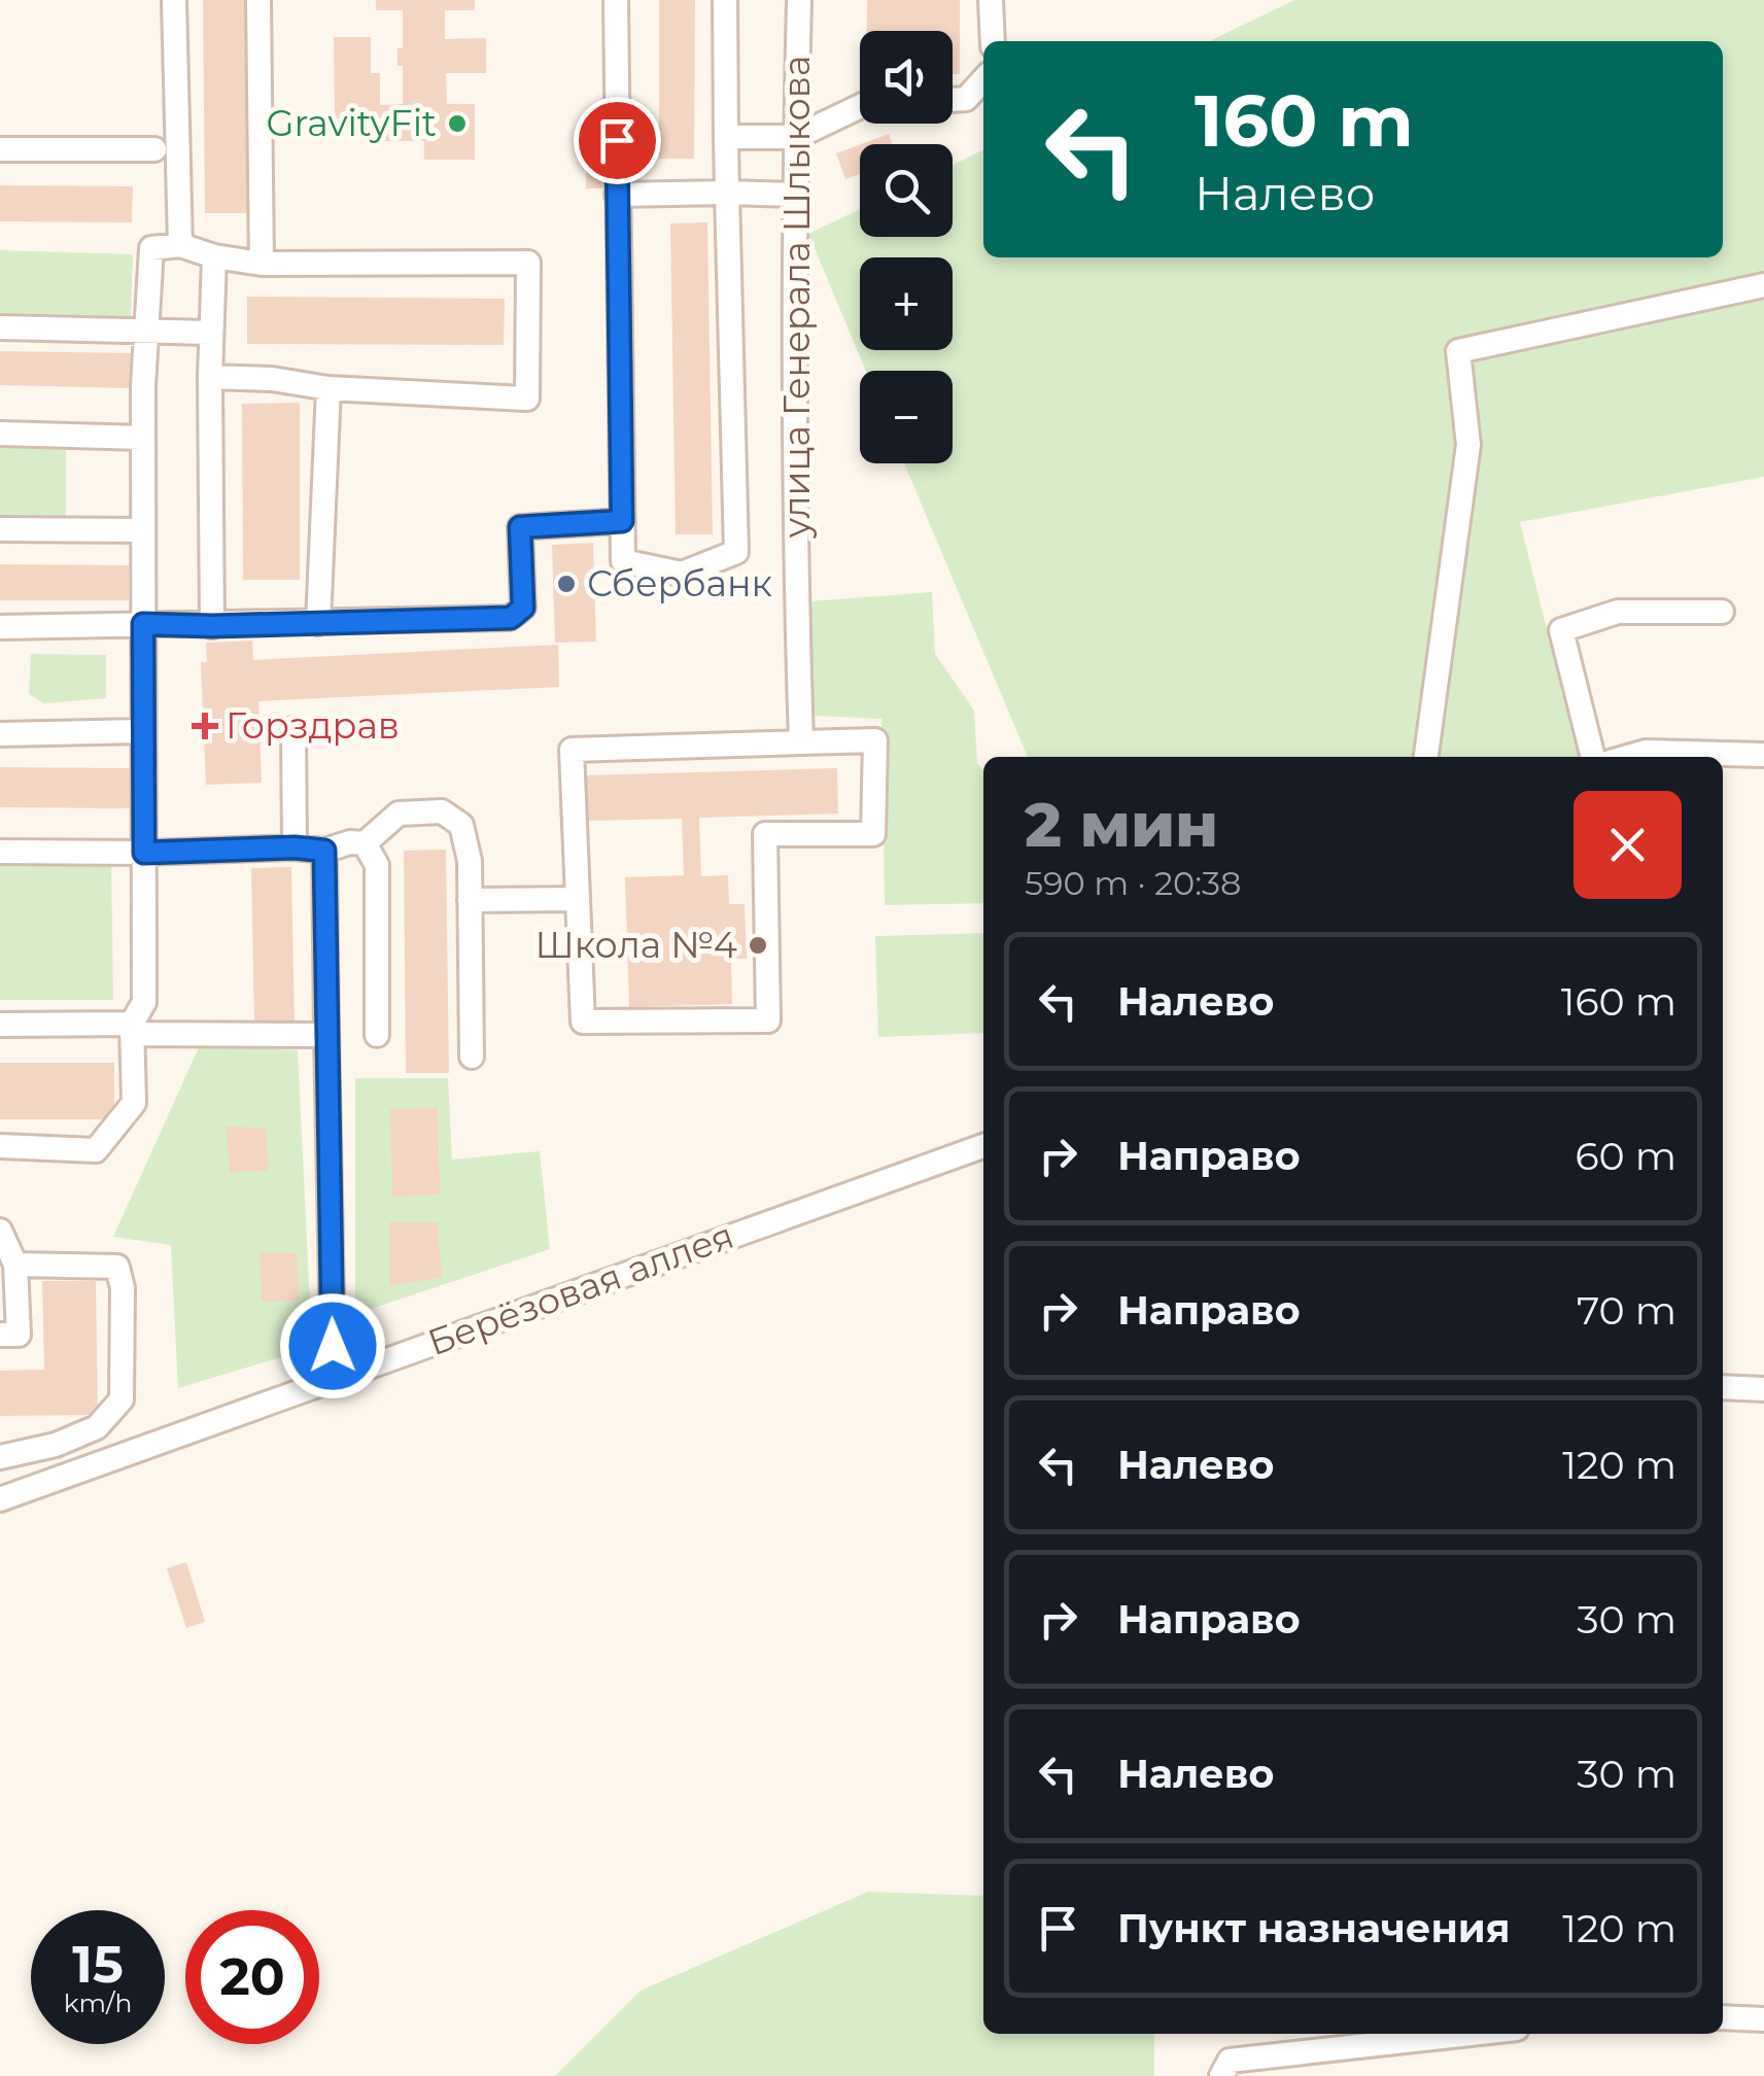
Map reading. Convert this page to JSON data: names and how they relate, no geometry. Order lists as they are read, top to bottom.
{
  "streets": {
    "street": ["улица Генерала Шлыкова", "Берёзовая аллея"]
  },
  "places": {
    "other": ["GravityFit", "Сбербанк", "Школа №4"],
    "health": ["Горздрав"]
  },
  "page": {
    "map_buttons": ["+", "−"],
    "turn": ["160 m", "Налево"],
    "heading": ["2 мин", "590 m · 20:38"],
    "list": [
      {
        "name": "Налево",
        "value": "160 m"
      },
      {
        "name": "Направо",
        "value": "60 m"
      },
      {
        "name": "Направо",
        "value": "70 m"
      },
      {
        "name": "Налево",
        "value": "120 m"
      },
      {
        "name": "Направо",
        "value": "30 m"
      },
      {
        "name": "Налево",
        "value": "30 m"
      },
      {
        "name": "Пункт назначения",
        "value": "120 m"
      }
    ],
    "speed": "15 km/h",
    "limit": "20"
  }
}
